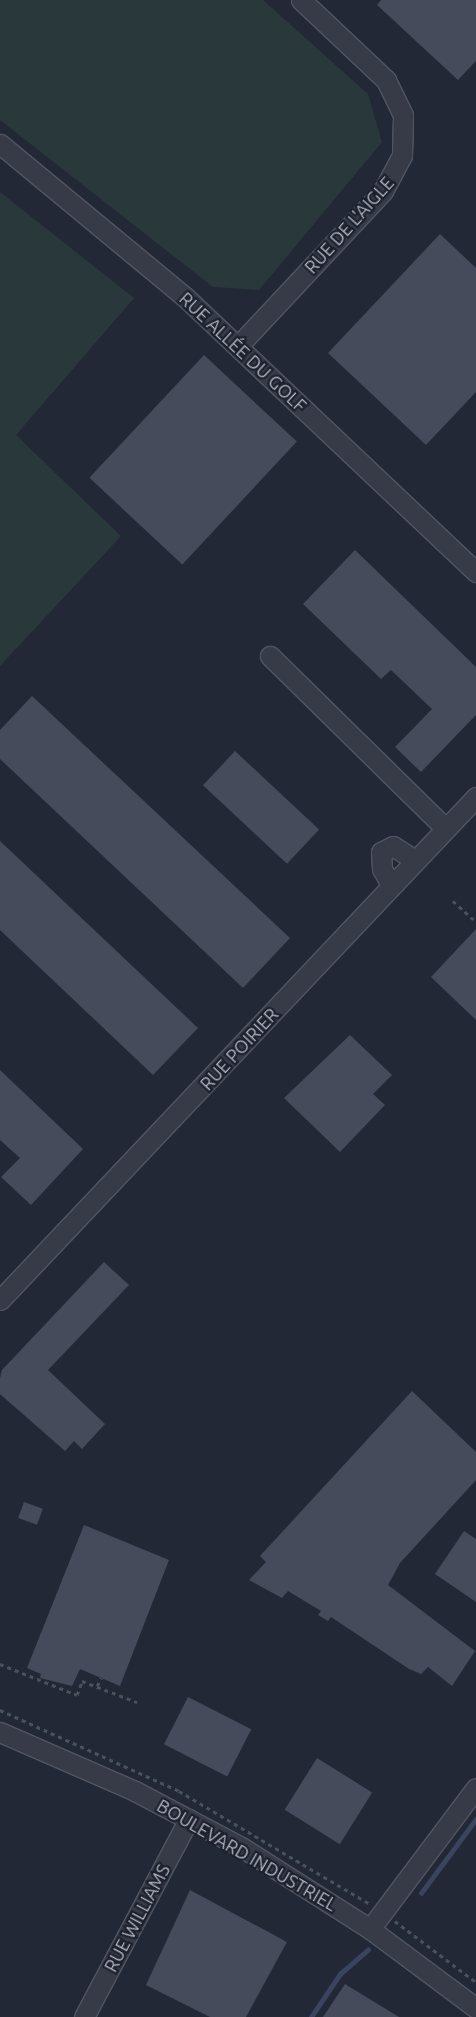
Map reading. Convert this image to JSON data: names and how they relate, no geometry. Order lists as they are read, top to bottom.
{
  "streets": {
    "street": [
      "RUE DE L'AIGLE",
      "RUE ALLÉE DU GOLF",
      "RUE POIRIER",
      "BOULEVARD INDUSTRIEL",
      "RUE WILLIAMS"
    ]
  },
  "crossings": [
    ["RUE DE L'AIGLE", "RUE ALLÉE DU GOLF"],
    ["BOULEVARD INDUSTRIEL", "RUE WILLIAMS"]
  ]
}
